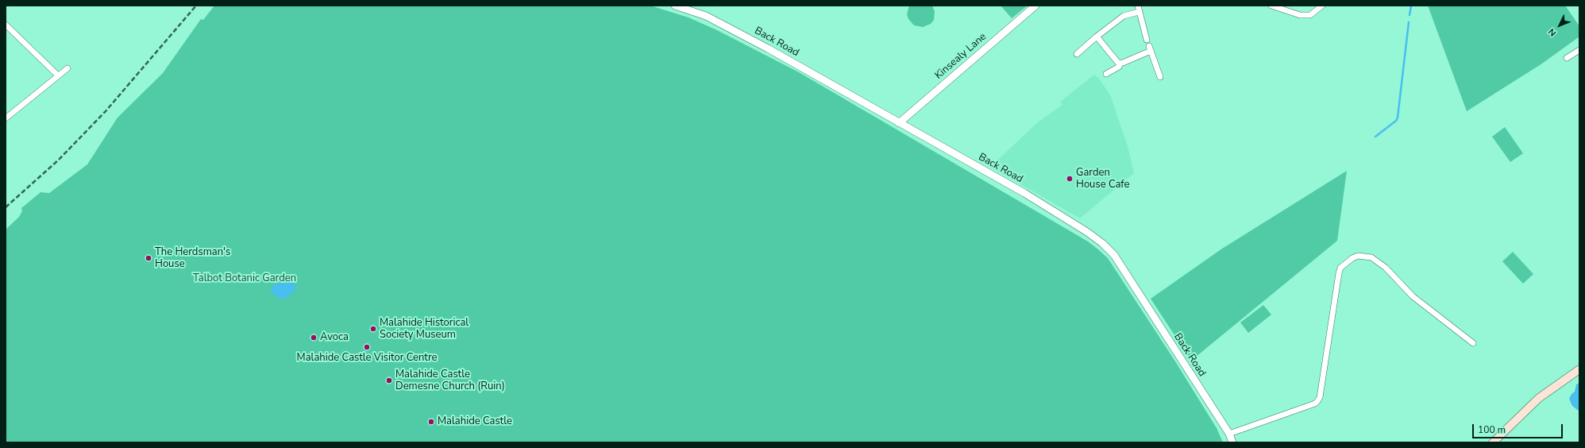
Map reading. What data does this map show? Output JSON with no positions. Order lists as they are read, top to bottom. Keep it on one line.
{"streets":{"street":["Back Road","Kinsealy Lane"]},"crossings":[["Back Road","Kinsealy Lane"]],"parks":["Talbot Botanic Garden"],"places":["Garden House Cafe","The Herdsman's House","Malahide Historical Society Museum","Avoca","Malahide Castle Visitor Centre","Malahide Castle Demesne Church (Ruin)","Malahide Castle"],"scale_bar":"100 m","north":"bottom left"}
